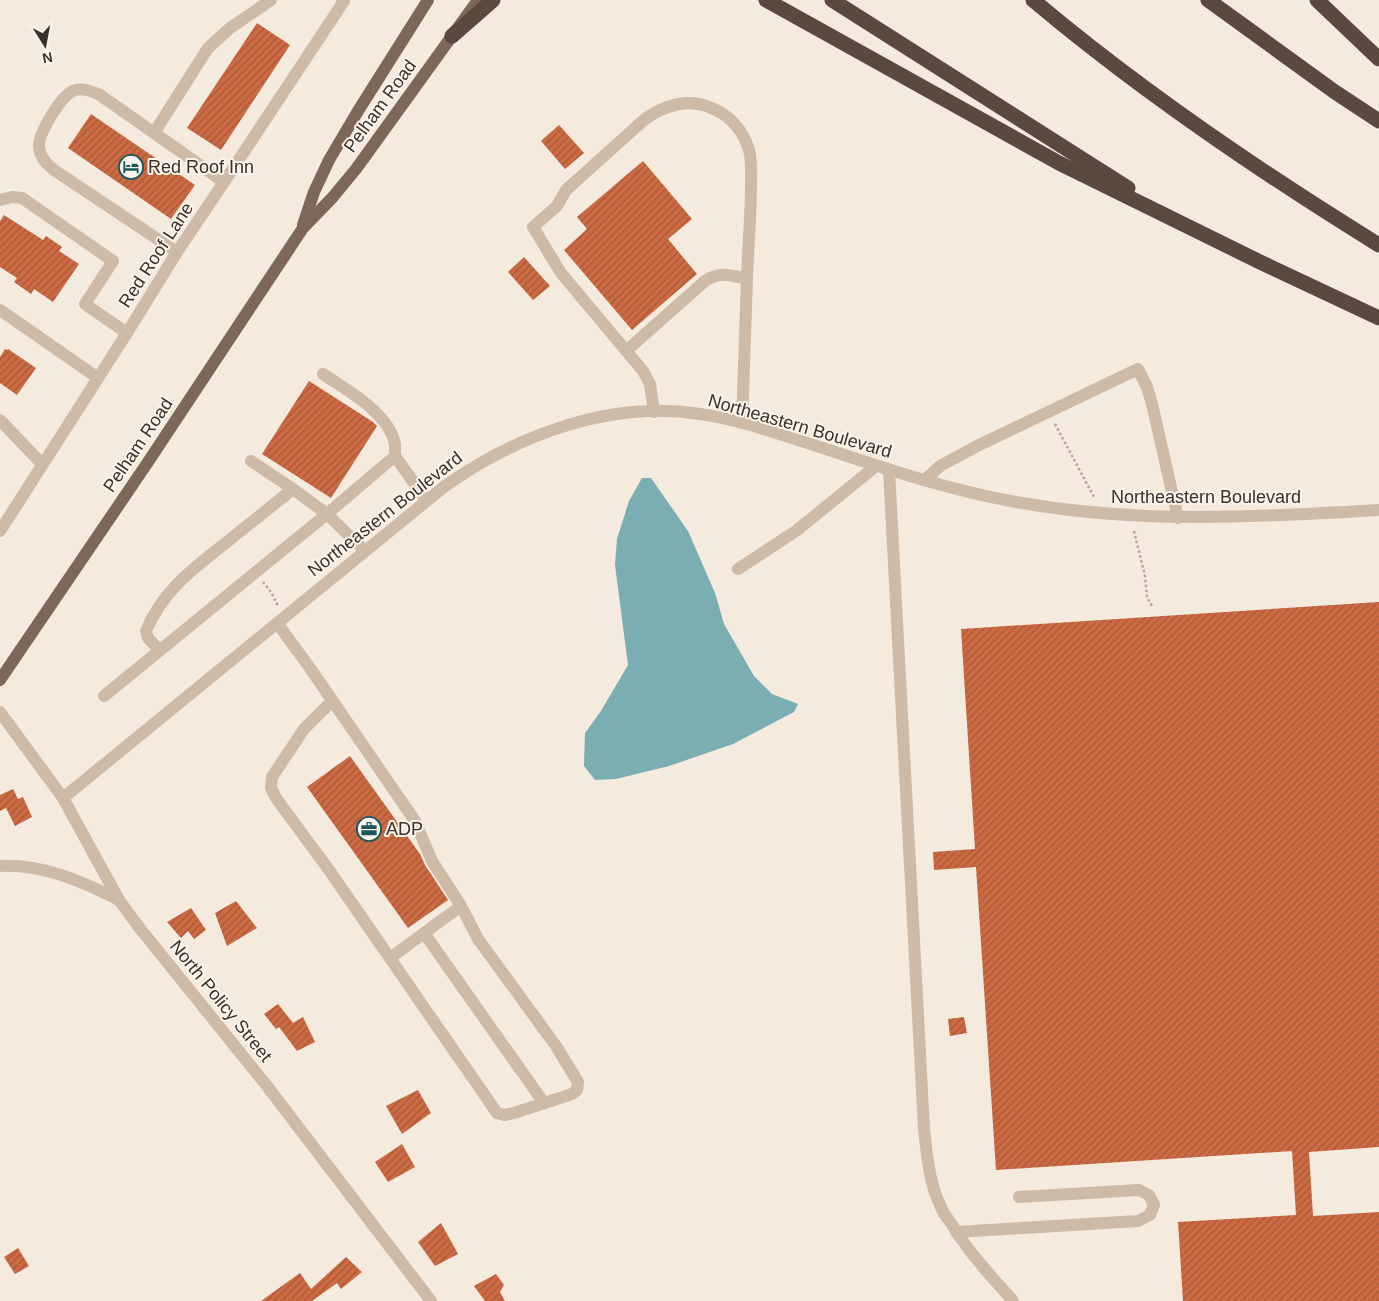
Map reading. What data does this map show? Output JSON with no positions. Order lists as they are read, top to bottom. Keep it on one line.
{"streets":{"main road":["Pelham Road"],"street":["Red Roof Lane","Northeastern Boulevard","North Policy Street"]},"crossings":[["Northeastern Boulevard","North Policy Street"]],"places":{"hotel":["Red Roof Inn"],"office":["ADP"]},"north":"bottom"}
